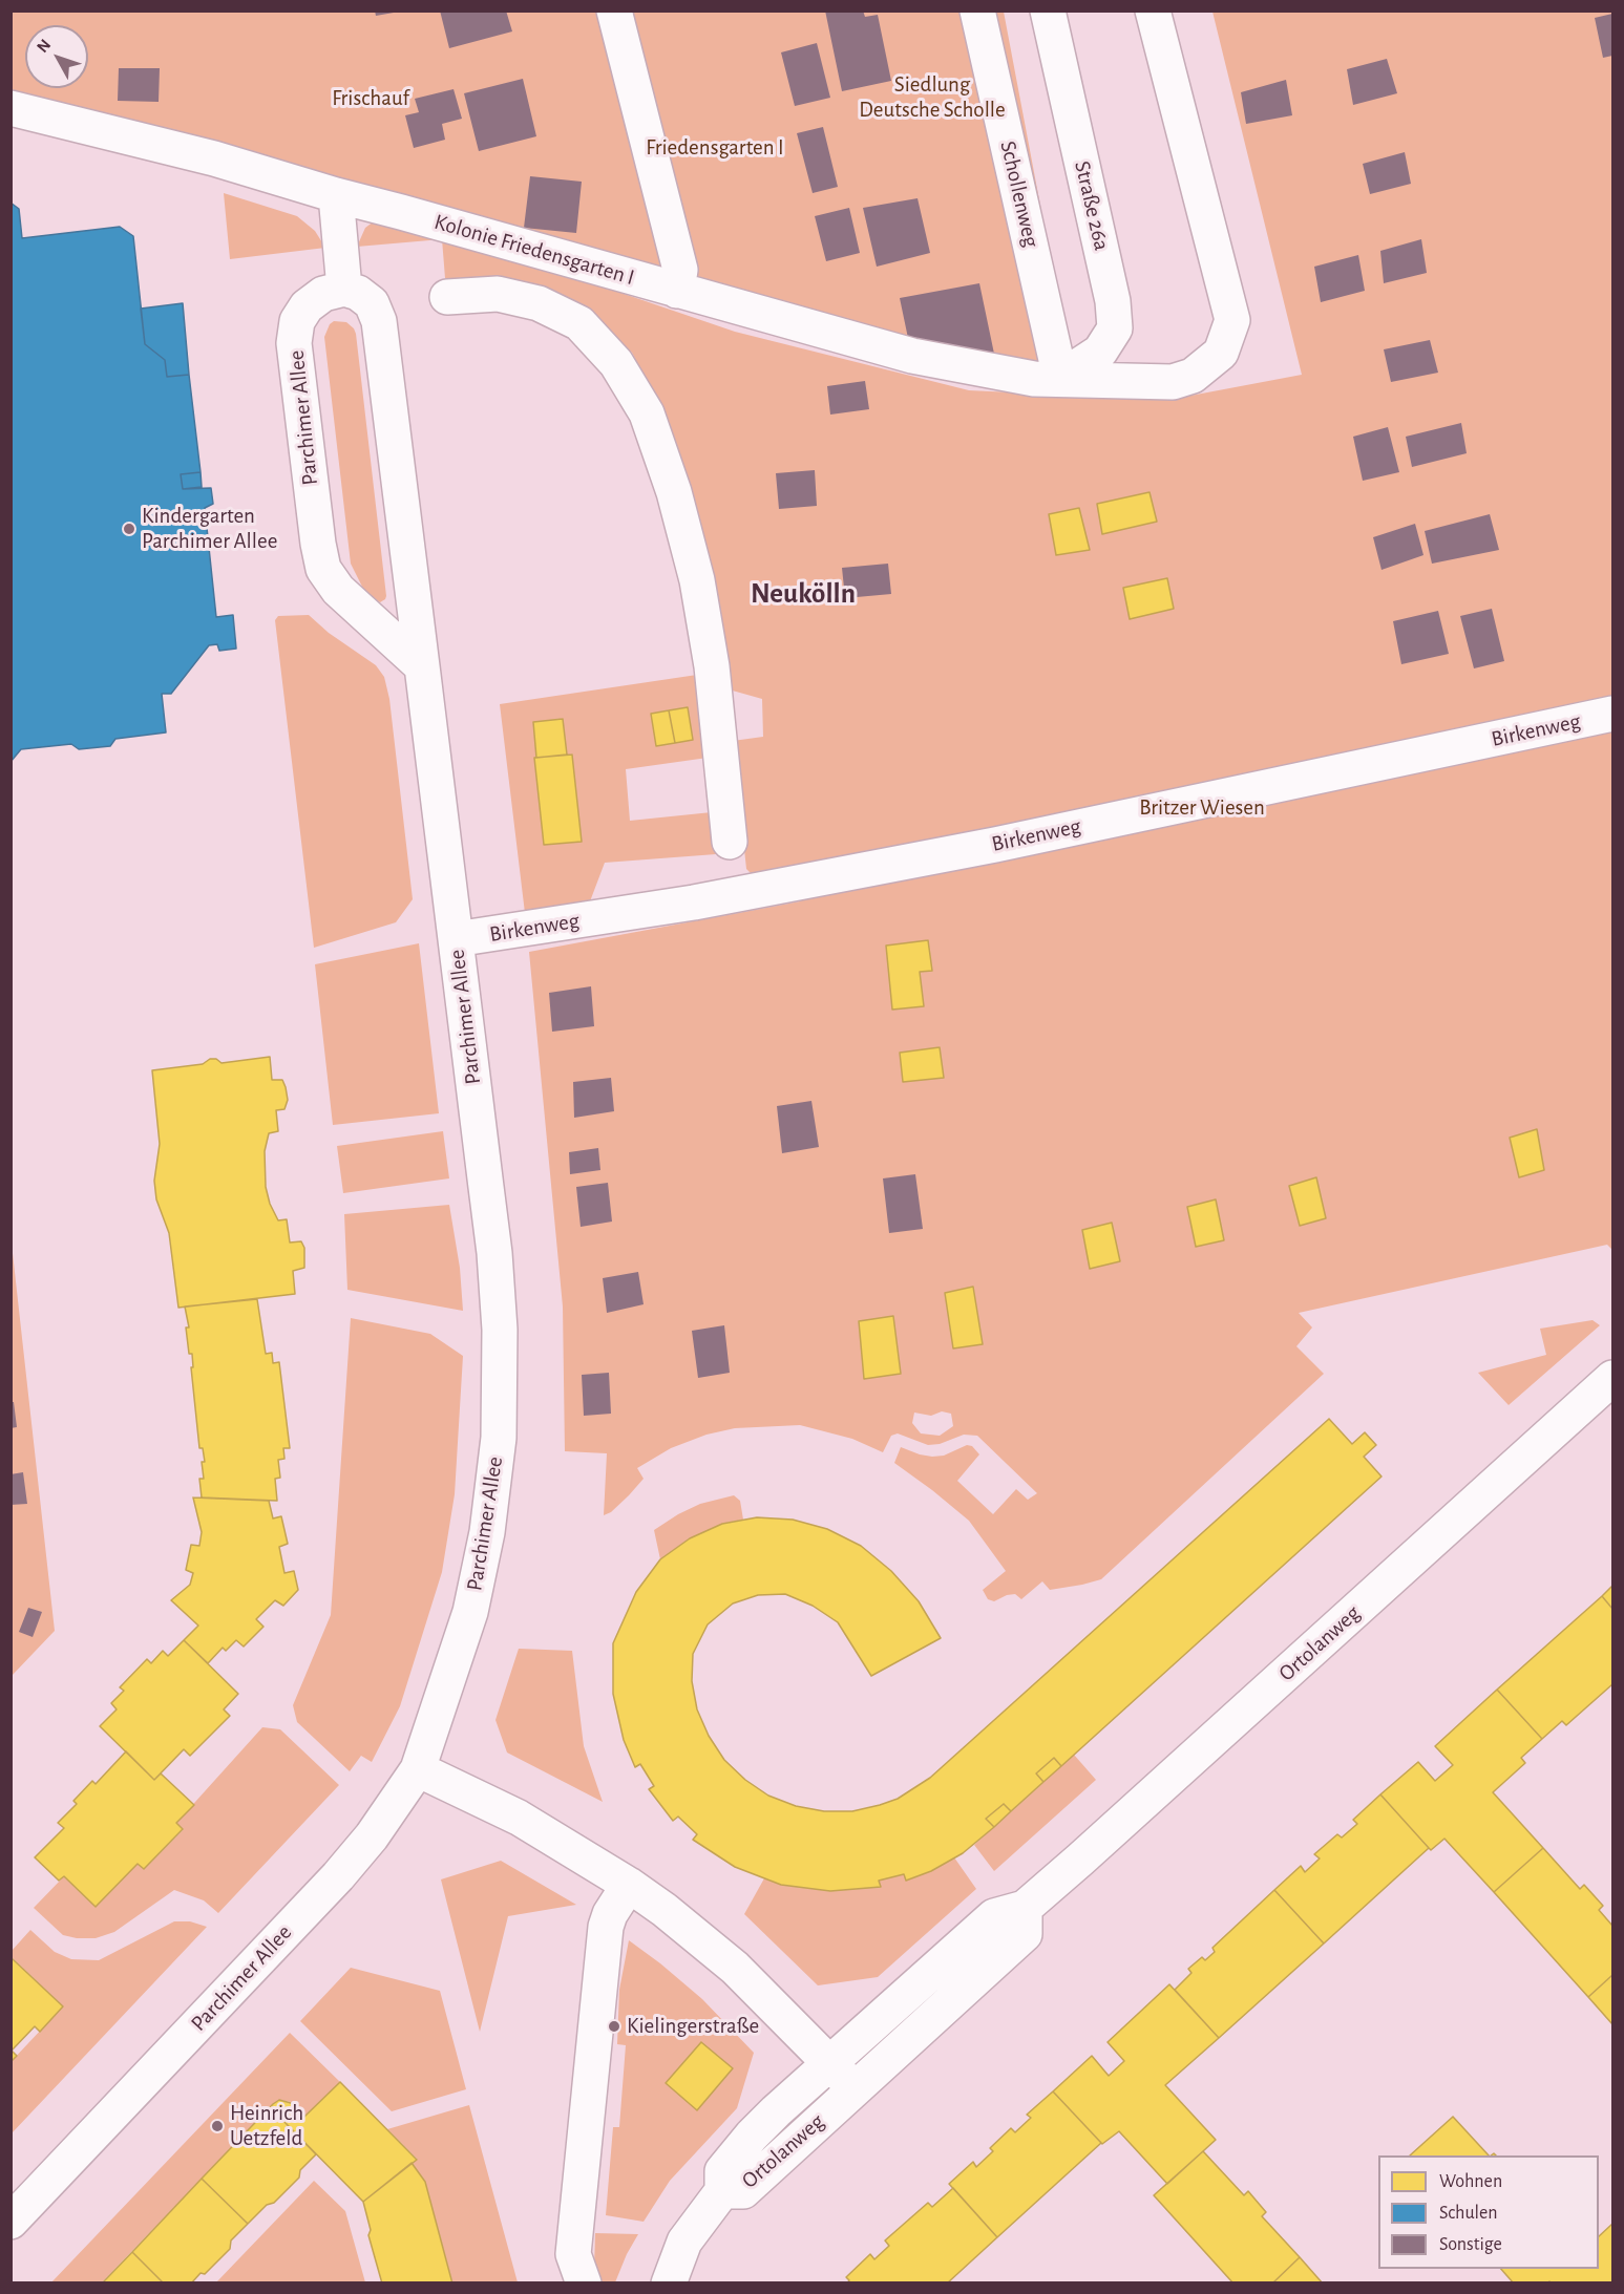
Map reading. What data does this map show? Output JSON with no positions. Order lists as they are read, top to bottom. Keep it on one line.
{"streets":{"street":["Schollenweg","Straße 26a","Kolonie Friedensgarten I","Parchimer Allee","Birkenweg","Ortolanweg"]},"crossings":[["Schollenweg","Straße 26a"],["Schollenweg","Kolonie Friedensgarten I"],["Straße 26a","Kolonie Friedensgarten I"],["Parchimer Allee","Birkenweg"]],"districts":["Neukölln"],"parks":["Siedlung Deutsche Scholle","Frischauf","Friedensgarten I","Britzer Wiesen"],"places":["Kindergarten Parchimer Allee","Kielingerstraße","Heinrich Uetzfeld"],"legend":["Wohnen","Schulen","Sonstige"],"north":"top left"}
